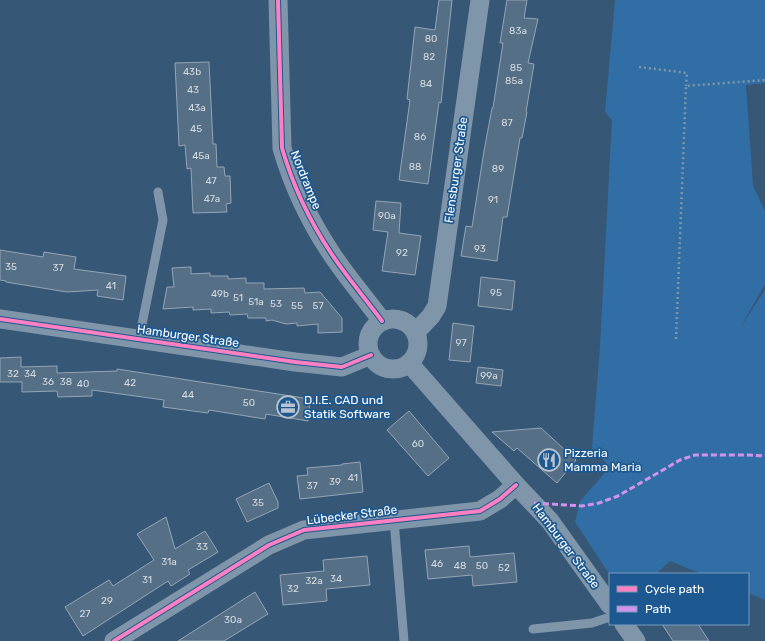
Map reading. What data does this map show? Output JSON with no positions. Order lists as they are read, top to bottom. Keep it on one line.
{"streets":{"street":["Flensburger Straße","Nordrampe","Hamburger Straße","Lübecker Straße"]},"crossings":[["Flensburger Straße","Nordrampe"],["Flensburger Straße","Hamburger Straße"],["Nordrampe","Hamburger Straße"],["Hamburger Straße","Lübecker Straße"]],"places":{"office":["D.I.E. CAD und Statik Software"],"restaurant":["Pizzeria Mamma Maria"]},"house_numbers":["83a","80","82","85","43b","85a","84","43","43a","87","45","86","45a","88","89","47","47a","91","90a","93","92","35","37","41","95","49b","51","51a","53","55","57","97","32","34","99a","36","38","42","40","44","50","60","41","39","37","35","33","31a","46","48","50","52","34","31","32a","32","29","27","30a"],"legend":["Cycle path","Path"]}
